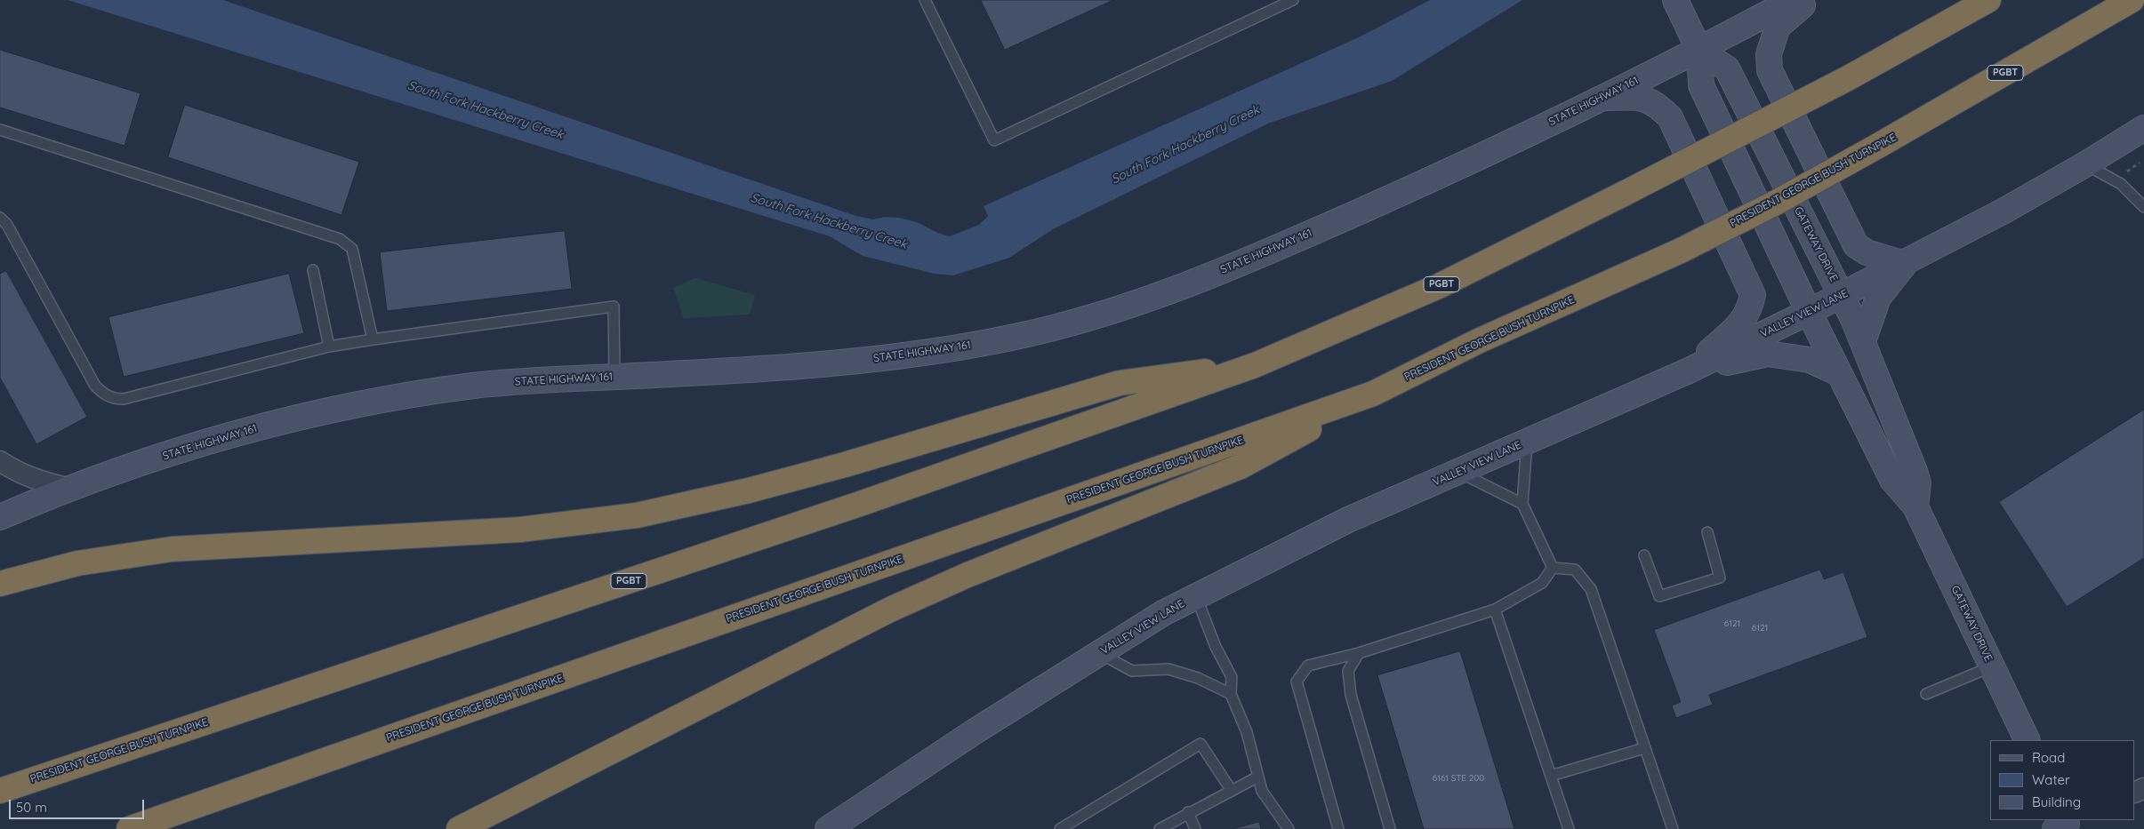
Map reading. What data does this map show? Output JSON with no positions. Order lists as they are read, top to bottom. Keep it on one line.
{"streets":{"highway":["PGBT","PRESIDENT GEORGE BUSH TURNPIKE"],"main road":["STATE HIGHWAY 161","GATEWAY DRIVE","VALLEY VIEW LANE"]},"crossings":[["STATE HIGHWAY 161","GATEWAY DRIVE"],["GATEWAY DRIVE","VALLEY VIEW LANE"]],"water":["South Fork Hackberry Creek"],"house_numbers":["6121","6121","6161 STE 200"],"legend":["Road","Water","Building"],"scale_bar":"50 m"}
